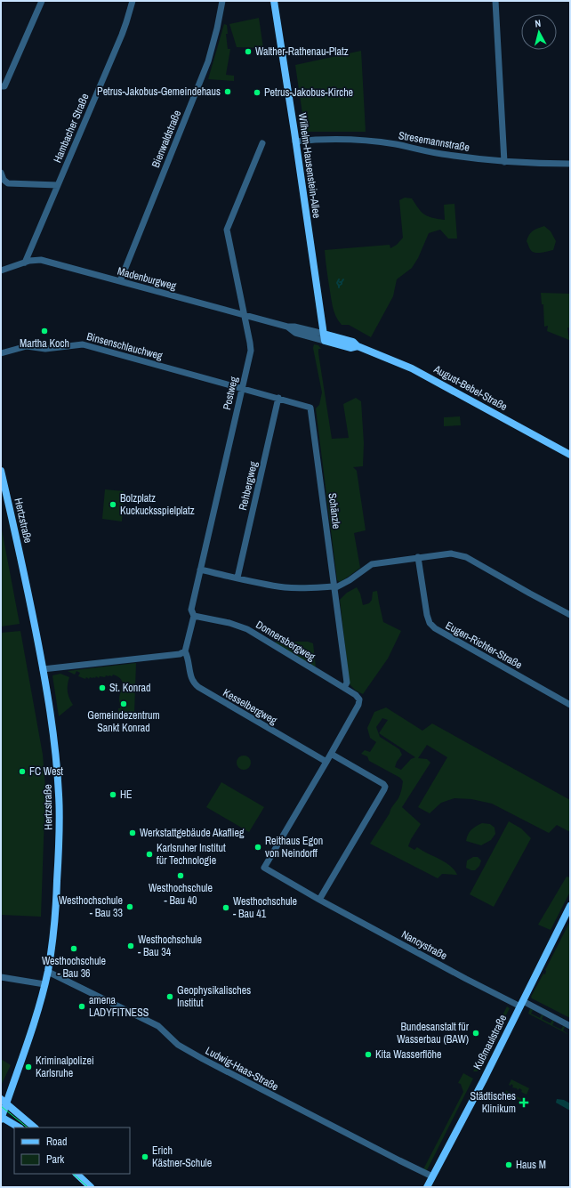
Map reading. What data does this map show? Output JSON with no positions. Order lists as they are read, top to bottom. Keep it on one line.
{"streets":{"street":["Hambacher Straße","Bienwaldstraße","Stresemannstraße","Wilhelm-Hausenstein-Allee","Madenburgweg","Binsenschlauchweg","August-Bebel-Straße","Postweg","Rehbergweg","Schänzle","Hertzstraße","Donnersbergweg","Eugen-Richter-Straße","Kesselbergweg","Nancystraße","Kußmaulstraße","Ludwig-Haas-Straße"]},"crossings":[["Hambacher Straße","Madenburgweg"],["Bienwaldstraße","Madenburgweg"],["Stresemannstraße","Wilhelm-Hausenstein-Allee"],["Wilhelm-Hausenstein-Allee","Madenburgweg"],["Wilhelm-Hausenstein-Allee","August-Bebel-Straße"],["Madenburgweg","August-Bebel-Straße"],["Madenburgweg","Postweg"],["Binsenschlauchweg","Postweg"],["Binsenschlauchweg","Schänzle"],["Postweg","Schänzle"],["Postweg","Donnersbergweg"],["Postweg","Kesselbergweg"],["Rehbergweg","Schänzle"],["Schänzle","Donnersbergweg"],["Hertzstraße","Ludwig-Haas-Straße"],["Donnersbergweg","Nancystraße"],["Kesselbergweg","Nancystraße"],["Nancystraße","Kußmaulstraße"],["Kußmaulstraße","Ludwig-Haas-Straße"]],"places":{"other":["Walther-Rathenau-Platz","Petrus-Jakobus-Gemeindehaus","Petrus-Jakobus-Kirche","Martha Koch","Bolzplatz Kuckucksspielplatz","St. Konrad","Gemeindezentrum Sankt Konrad","FC West","HE","Werkstattgebäude Akaflieg","Reithaus Egon von Neindorff","Karlsruher Institut für Technologie","Westhochschule - Bau 40","Westhochschule - Bau 33","Westhochschule - Bau 41","Westhochschule - Bau 34","Westhochschule - Bau 36","Geophysikalisches Institut","amena LADYFITNESS","Bundesanstalt für Wasserbau (BAW)","Kita Wasserflöhe","Kriminalpolizei Karlsruhe","Erich Kästner-Schule","Haus M"],"health":["Städtisches Klinikum"]},"legend":["Road","Park"],"north":"top"}
